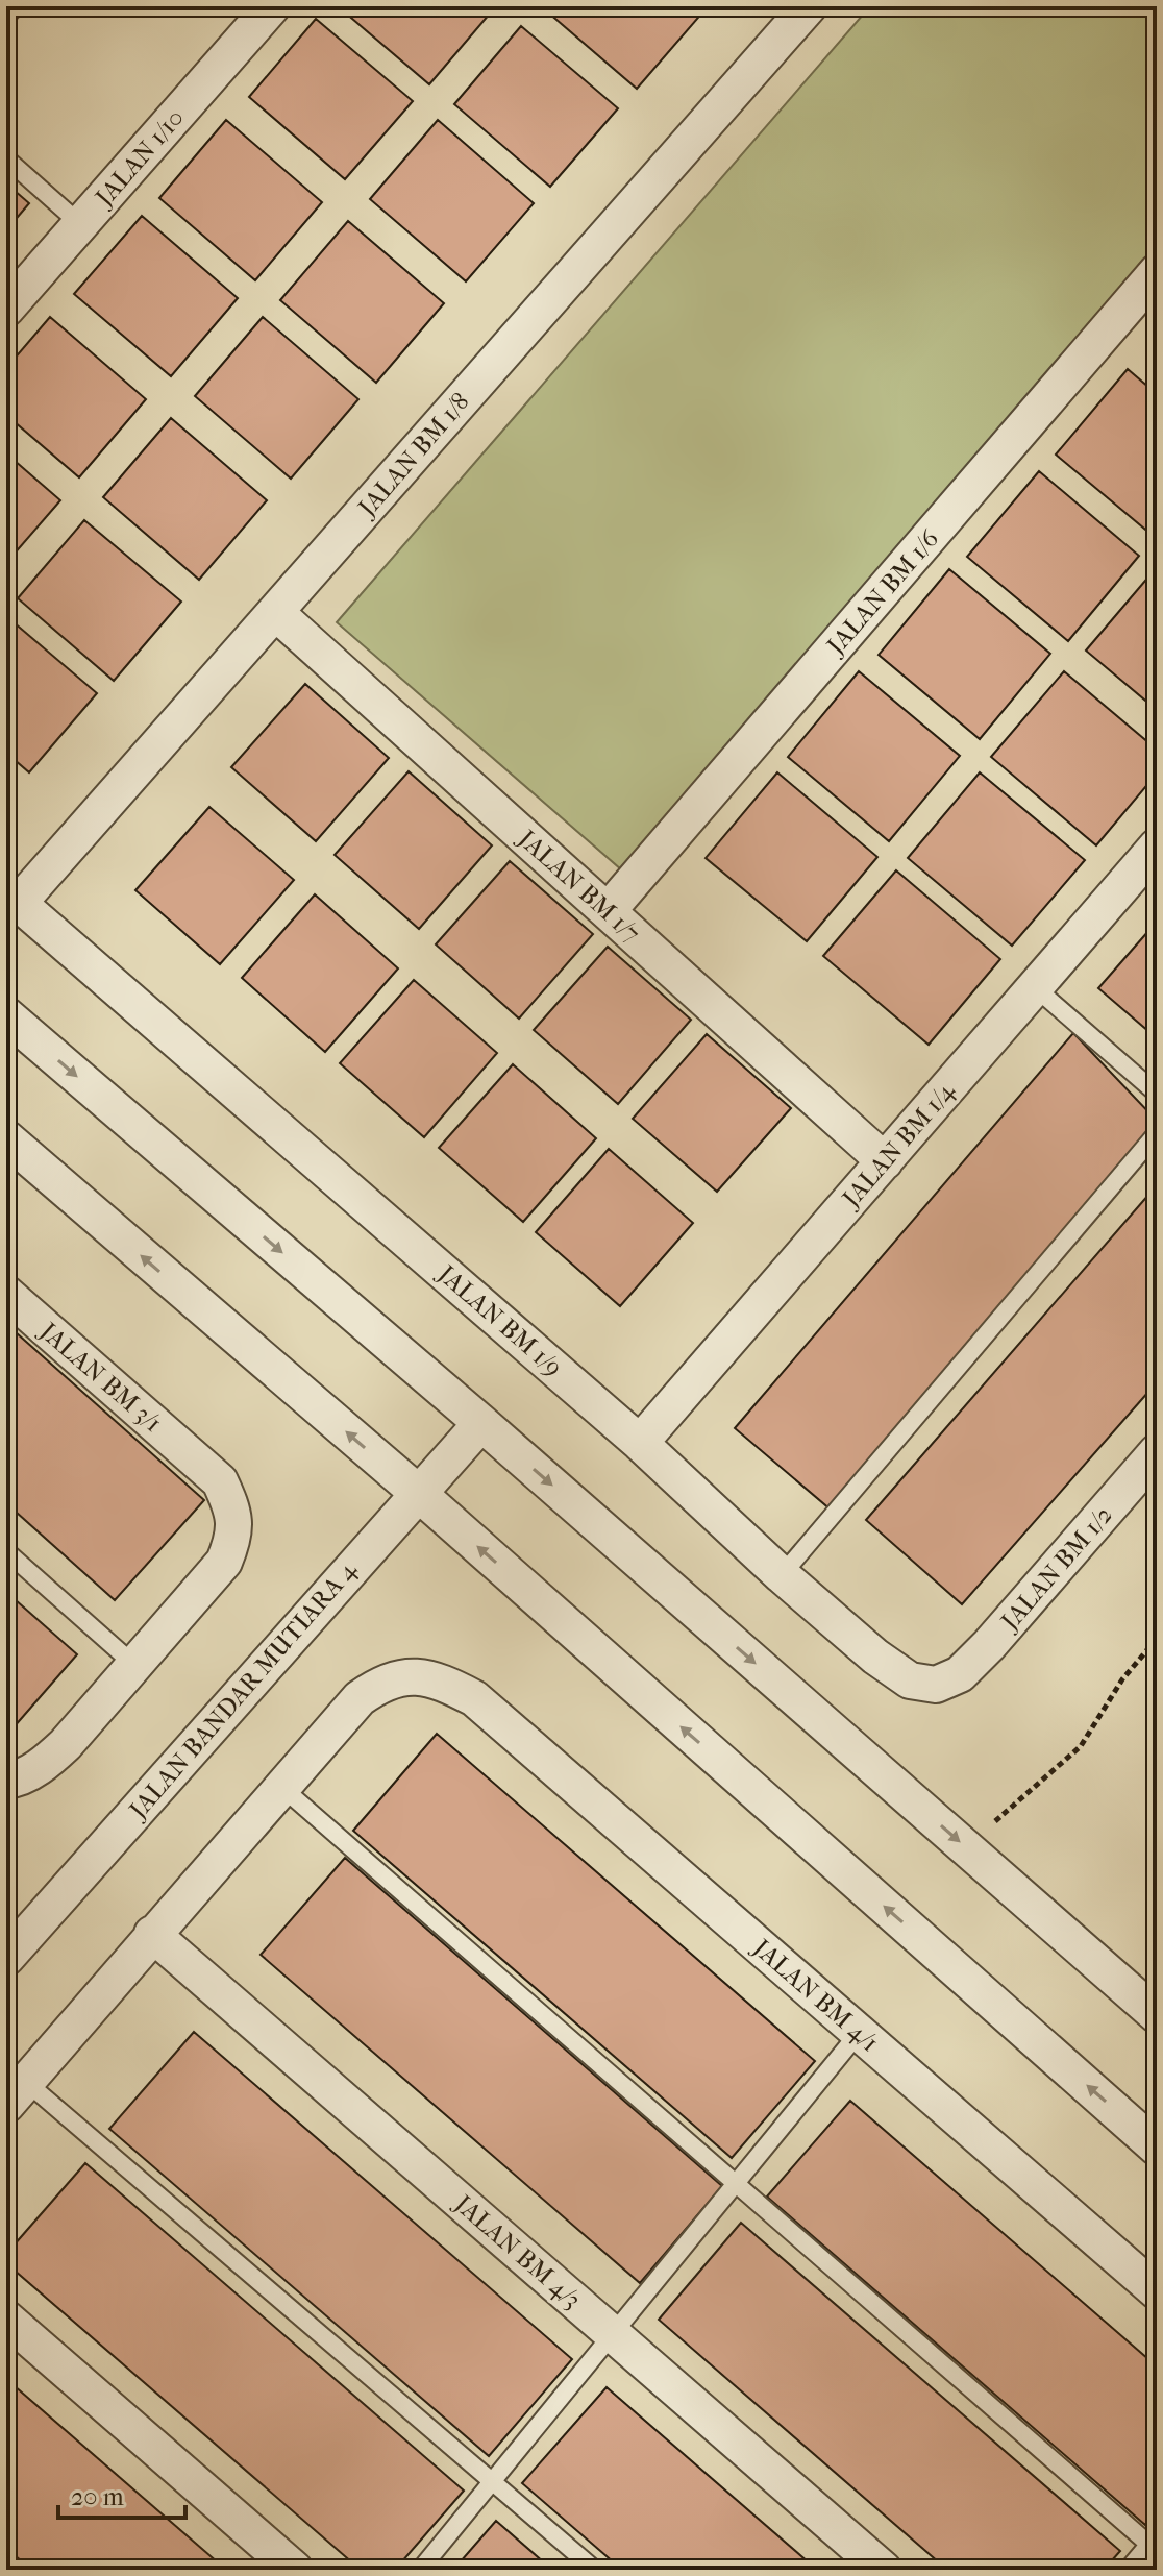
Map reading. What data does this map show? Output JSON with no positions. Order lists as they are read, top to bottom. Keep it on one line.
{"streets":{"street":["JALAN 1/10","JALAN BM 1/8","JALAN BM 1/6","JALAN BM 1/7","JALAN BM 1/4","JALAN BM 1/9","JALAN BM 3/1","JALAN BM 1/2","JALAN BANDAR MUTIARA 4","JALAN BM 4/1","JALAN BM 4/3"]},"crossings":[["JALAN BM 1/8","JALAN BM 1/7"],["JALAN BM 1/8","JALAN BM 1/9"],["JALAN BM 1/6","JALAN BM 1/7"],["JALAN BM 1/7","JALAN BM 1/4"],["JALAN BM 1/4","JALAN BM 1/9"],["JALAN BM 1/9","JALAN BM 1/2"],["JALAN BM 4/1","JALAN BM 4/3"]],"scale_bar":"20 m"}
